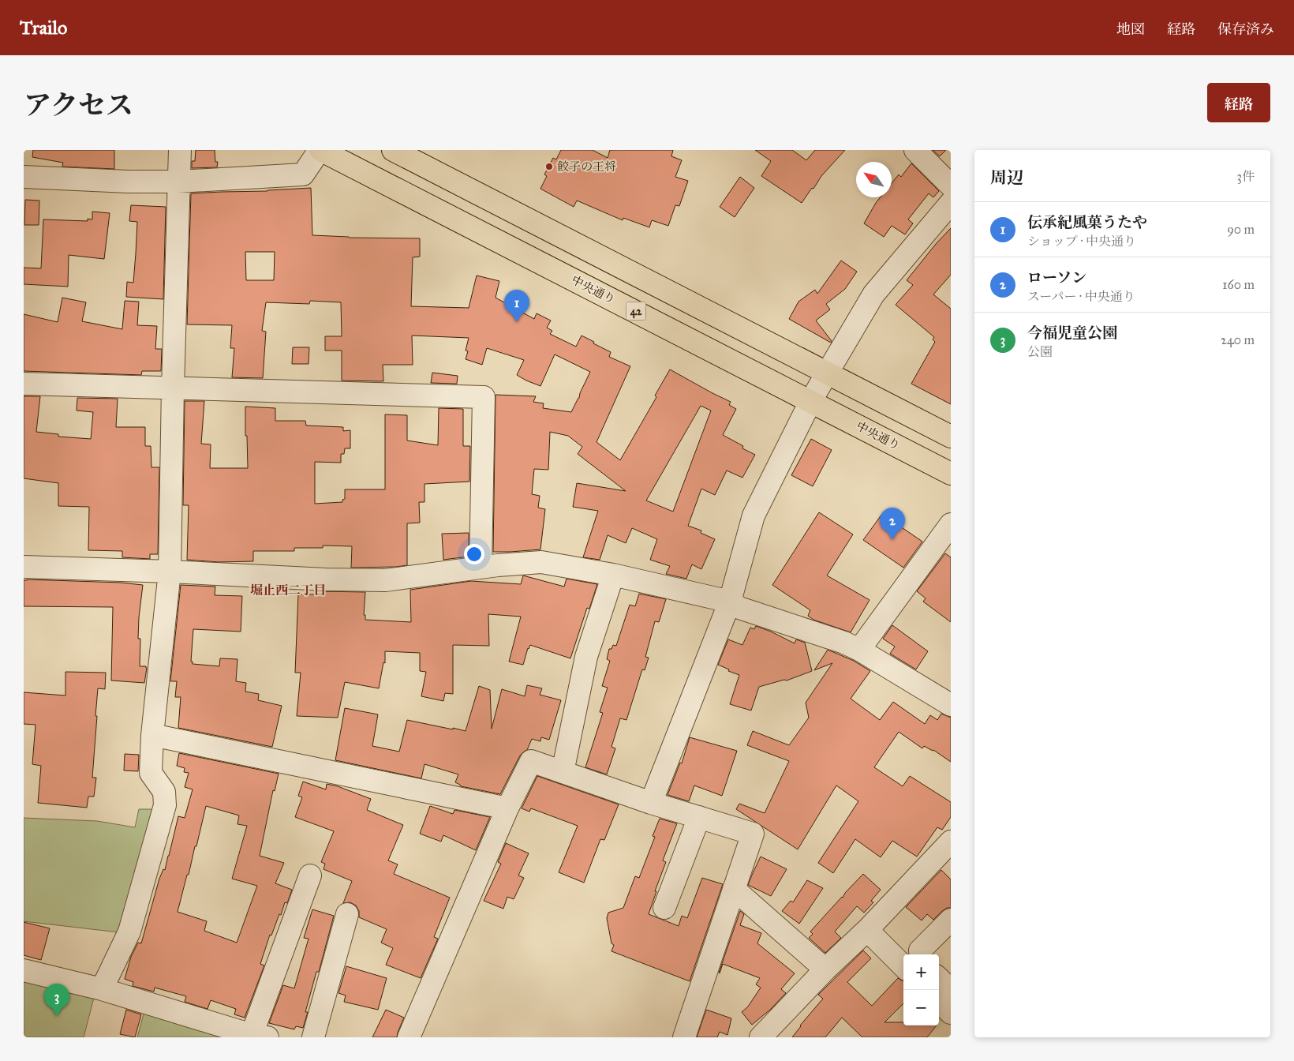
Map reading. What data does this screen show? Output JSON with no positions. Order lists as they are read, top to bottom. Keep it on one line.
{"streets":{"highway":["中央通り","42"]},"districts":["堀止西二丁目"],"places":["餃子の王将"],"north":"top left","page":{"header":"Trailo","nav":["地図","経路","保存済み"],"title":"アクセス","buttons":"経路","heading":["周辺","3件"],"list":[{"mark":"1","name":"伝承紀風菓うたや","note":"ショップ · 中央通り","value":"90 m"},{"mark":"2","name":"ローソン","note":"スーパー · 中央通り","value":"160 m"},{"mark":"3","name":"今福児童公園","note":"公園","value":"240 m"}],"pins":["1","2","3"],"map_buttons":["+","−"]}}
